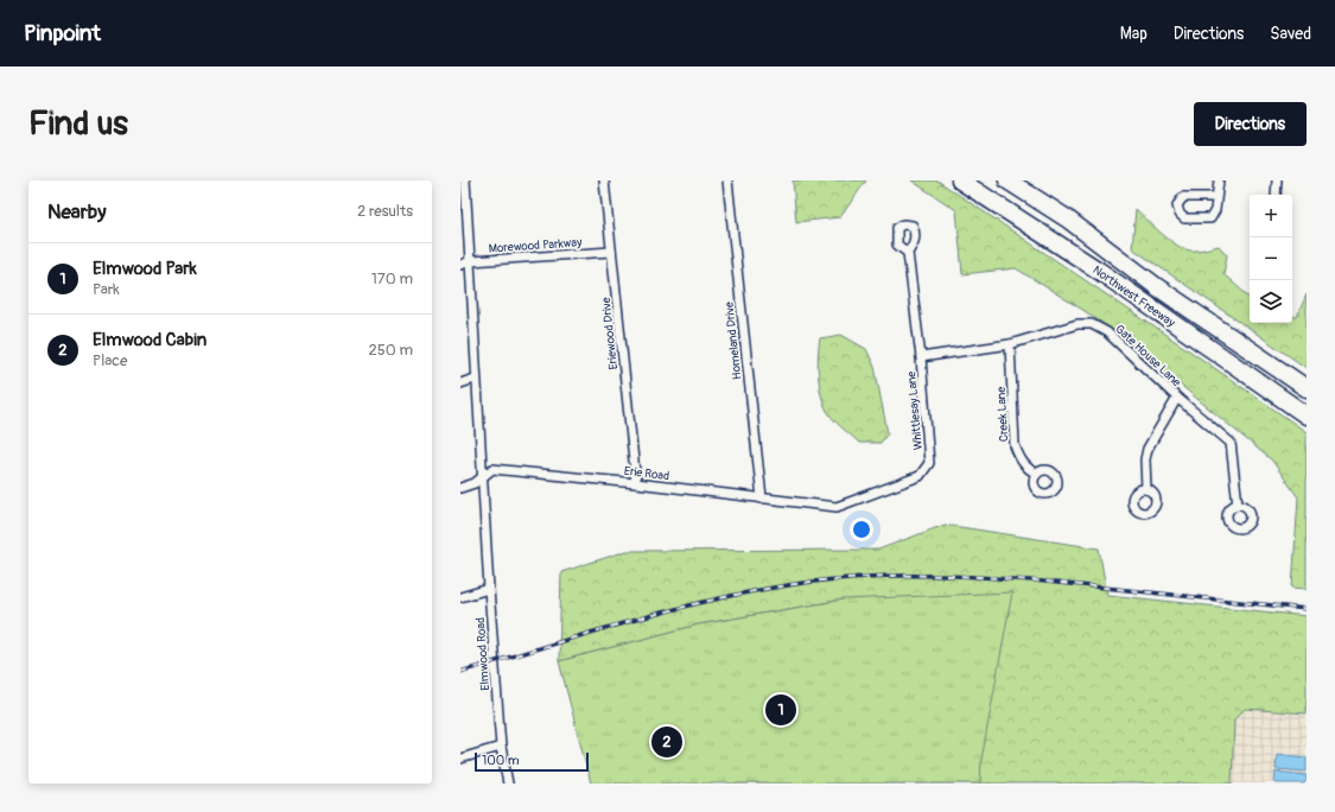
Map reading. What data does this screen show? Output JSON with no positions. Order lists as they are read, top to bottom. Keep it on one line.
{"streets":{"highway":["Northwest Freeway"],"street":["Morewood Parkway","Eriewood Drive","Homeland Drive","Gate House Lane","Whittlesay Lane","Creek Lane","Erie Road","Elmwood Road"]},"crossings":[["Morewood Parkway","Eriewood Drive"],["Morewood Parkway","Elmwood Road"],["Eriewood Drive","Erie Road"],["Homeland Drive","Erie Road"],["Gate House Lane","Whittlesay Lane"],["Gate House Lane","Creek Lane"],["Whittlesay Lane","Erie Road"],["Erie Road","Elmwood Road"]],"scale_bar":"100 m","page":{"header":"Pinpoint","nav":["Map","Directions","Saved"],"buttons":"Directions","title":"Find us","heading":["Nearby","2 results"],"map_buttons":["+","−"],"list":[{"mark":"1","name":"Elmwood Park","note":"Park","value":"170 m"},{"mark":"2","name":"Elmwood Cabin","note":"Place","value":"250 m"}],"pins":["1","2"],"scale":"100 m"}}
